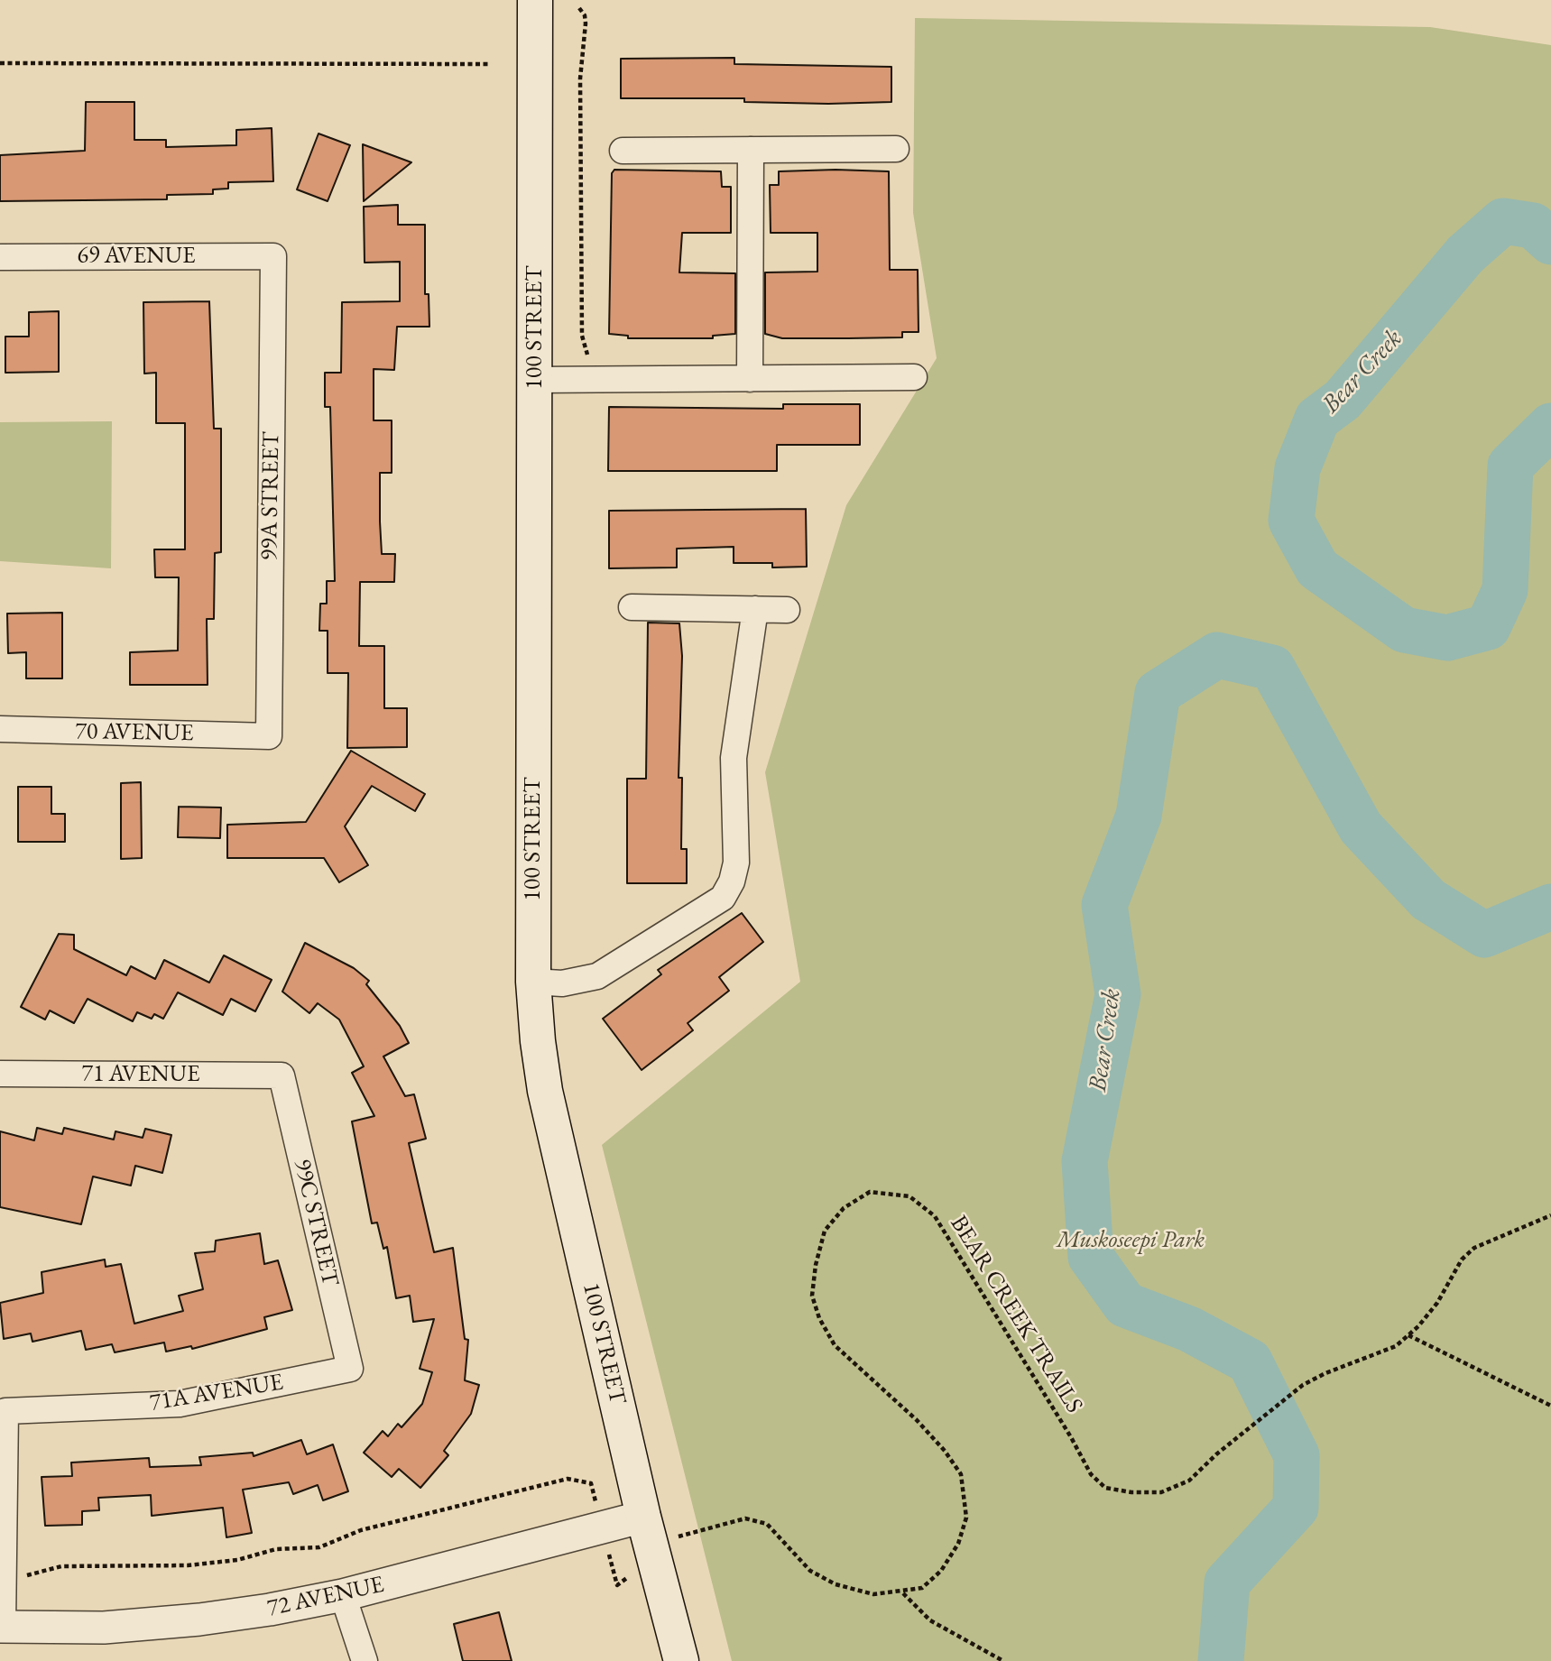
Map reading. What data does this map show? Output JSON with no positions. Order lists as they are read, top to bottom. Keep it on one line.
{"streets":{"main road":["100 STREET"],"street":["69 AVENUE","99A STREET","70 AVENUE","71 AVENUE","99C STREET","71A AVENUE","72 AVENUE"],"path":["BEAR CREEK TRAILS"]},"crossings":[["69 AVENUE","99A STREET"],["100 STREET","BEAR CREEK TRAILS"],["100 STREET","72 AVENUE"],["99A STREET","70 AVENUE"],["71 AVENUE","99C STREET"],["99C STREET","71A AVENUE"],["BEAR CREEK TRAILS","72 AVENUE"]],"water":["Bear Creek"],"parks":["Muskoseepi Park"]}
